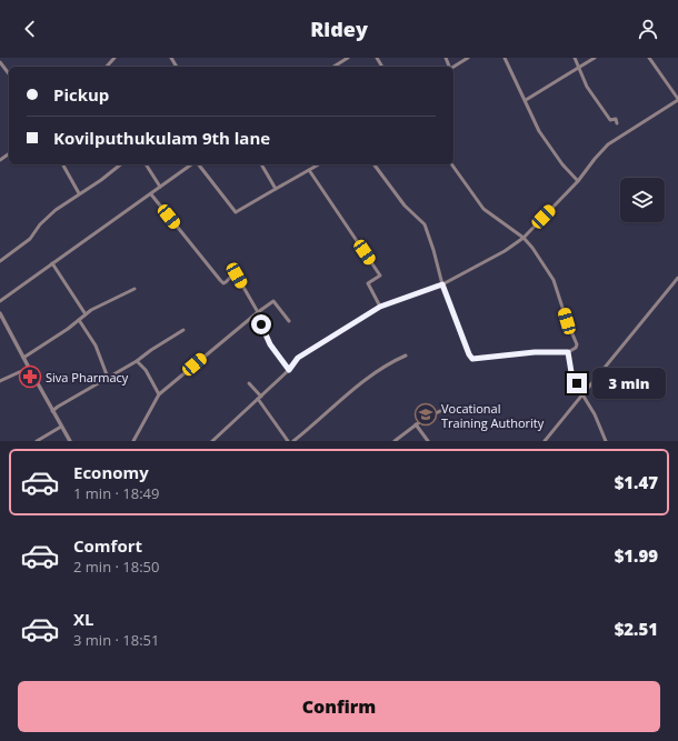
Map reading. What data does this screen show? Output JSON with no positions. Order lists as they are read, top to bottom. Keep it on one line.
{"places":{"pharmacy":["Siva Pharmacy"],"school or university":["Vocational Training Authority"]},"page":{"header":"Ridey","banner":["Pickup","Kovilputhukulam 9th lane"],"bubble":"3 min","list":[{"name":"Economy","note":"1 min · 18:49","value":"$1.47"},{"name":"Comfort","note":"2 min · 18:50","value":"$1.99"},{"name":"XL","note":"3 min · 18:51","value":"$2.51"}],"buttons":"Confirm"}}
